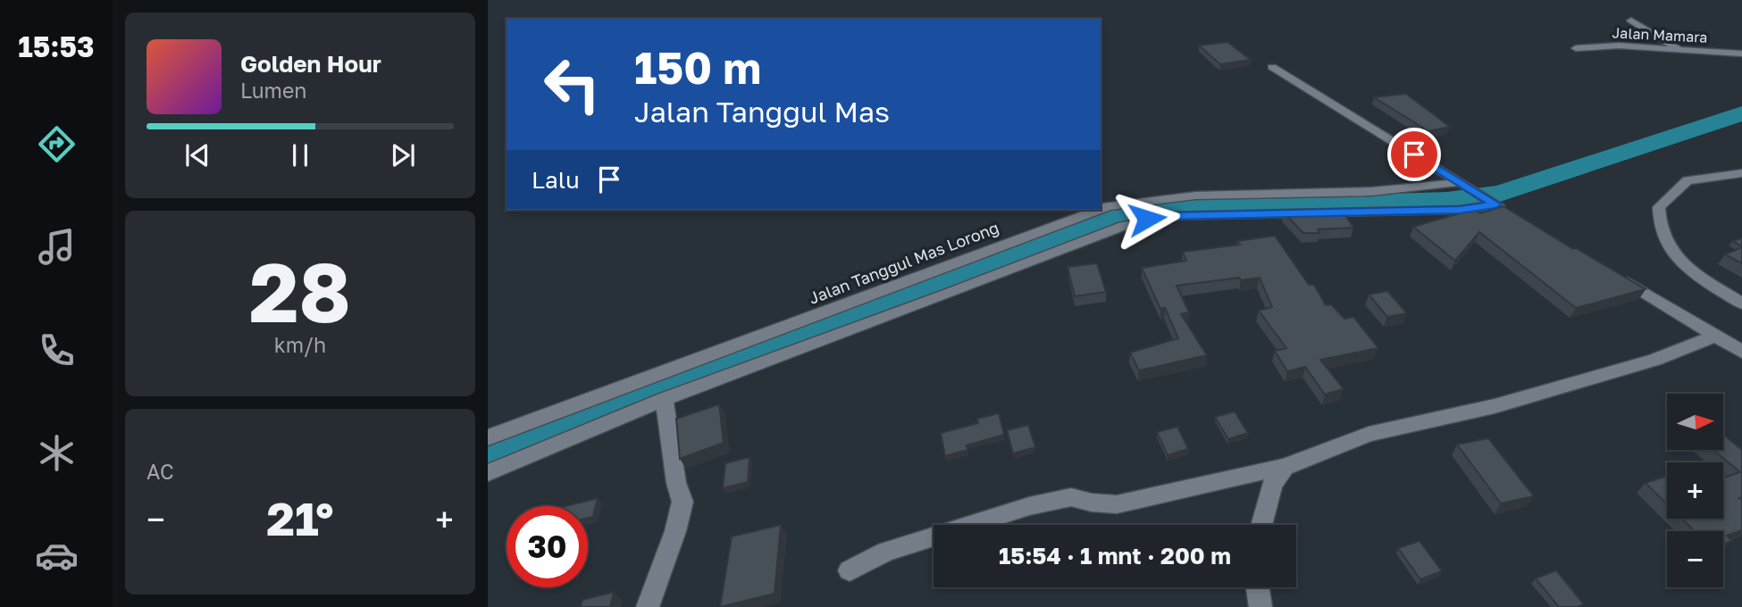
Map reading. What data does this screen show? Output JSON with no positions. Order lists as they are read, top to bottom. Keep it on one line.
{"streets":{"street":["Jalan Mamara","Jalan Tanggul Mas Lorong"]},"north":"right","page":{"tabs":"15:53","turn":["150 m","Jalan Tanggul Mas"],"song":["Golden Hour","Lumen"],"then":"Lalu","tile":[["28","km/h"],"AC"],"map_buttons":["+","−"],"heat":["−","21°","+"],"limit":"30","trip":"15:54 · 1 mnt · 200 m"}}
